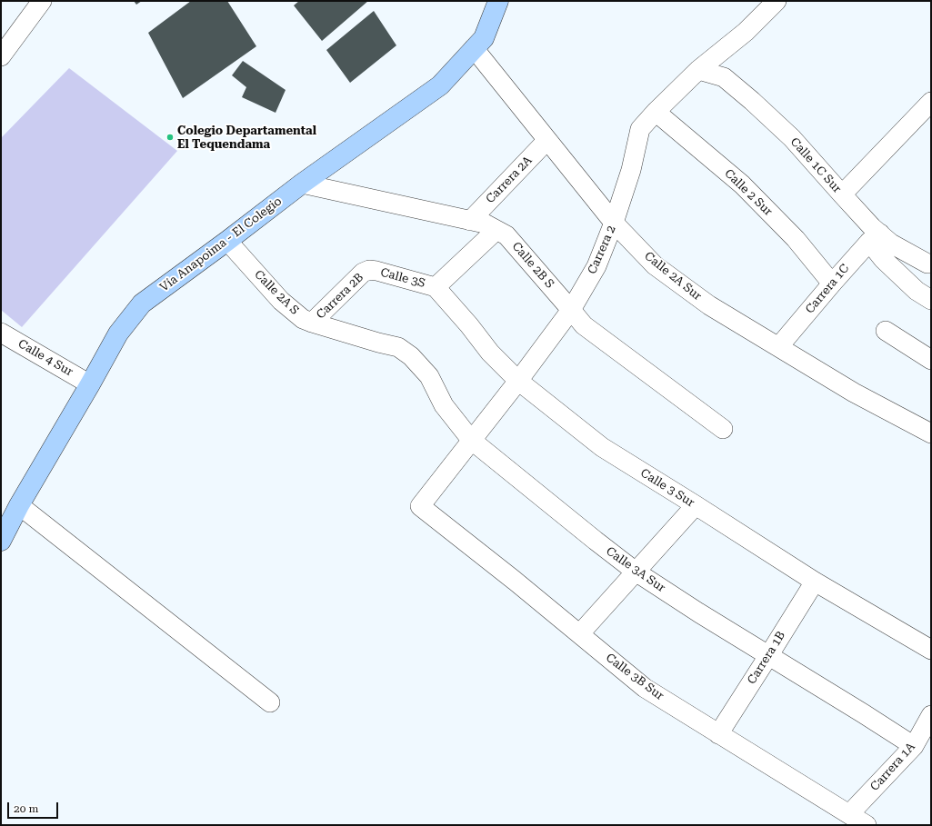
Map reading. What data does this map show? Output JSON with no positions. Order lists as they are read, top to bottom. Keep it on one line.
{"streets":{"main road":["Vía Anapoima - El Colegio"],"street":["Calle 1C Sur","Carrera 2A","Calle 2 Sur","Carrera 2","Calle 2B S","Calle 2A Sur","Calle 3S","Carrera 1C","Calle 2A S","Carrera 2B","Calle 4 Sur","Calle 3 Sur","Calle 3A Sur","Carrera 1B","Calle 3B Sur","Carrera 1A"]},"crossings":[["Calle 1C Sur","Carrera 2"],["Calle 1C Sur","Carrera 1C"],["Carrera 2A","Calle 2B S"],["Carrera 2A","Calle 2A Sur"],["Calle 2 Sur","Carrera 2"],["Calle 2 Sur","Carrera 1C"],["Vía Anapoima - El Colegio","Calle 2B S"],["Vía Anapoima - El Colegio","Calle 2A Sur"],["Vía Anapoima - El Colegio","Calle 2A S"],["Vía Anapoima - El Colegio","Calle 4 Sur"],["Carrera 2","Calle 2B S"],["Carrera 2","Calle 2A Sur"],["Carrera 2","Calle 3 Sur"],["Carrera 2","Calle 3A Sur"],["Carrera 2","Calle 3B Sur"],["Calle 2A Sur","Carrera 1C"],["Calle 3S","Carrera 2B"],["Calle 3S","Calle 3 Sur"],["Calle 2A S","Carrera 2B"],["Calle 2A S","Calle 3A Sur"],["Calle 3 Sur","Carrera 1B"],["Calle 3A Sur","Carrera 1B"],["Calle 3A Sur","Carrera 1A"],["Carrera 1B","Calle 3B Sur"],["Calle 3B Sur","Carrera 1A"]],"places":["Colegio Departamental El Tequendama"],"scale_bar":"20 m"}
